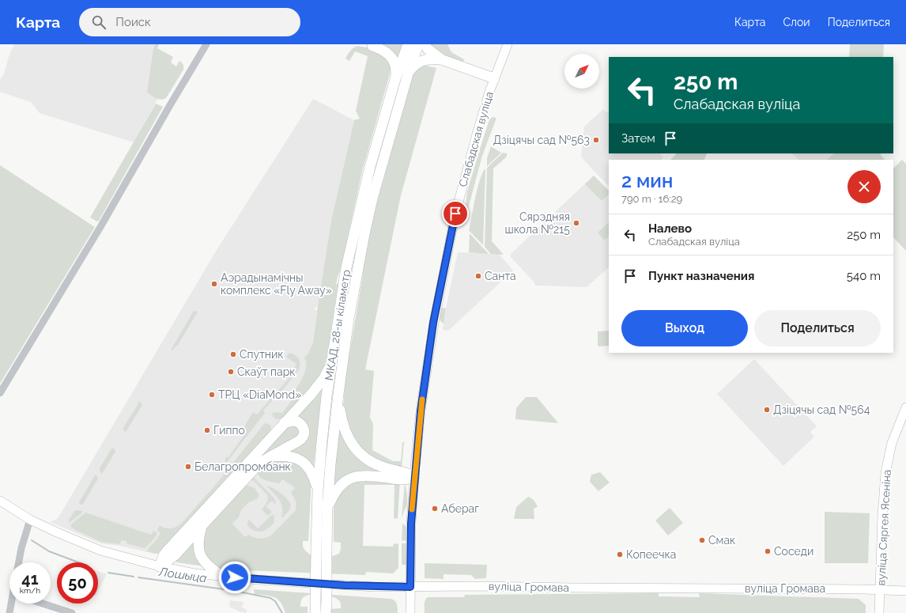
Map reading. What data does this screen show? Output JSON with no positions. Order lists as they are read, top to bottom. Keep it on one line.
{"streets":{"highway":["МКАД, 28-ы кіламетр"],"main road":["Слабадская вуліца","вуліца Сяргея Ясеніна","вуліца Громава"]},"crossings":[["Слабадская вуліца","вуліца Громава"],["вуліца Сяргея Ясеніна","вуліца Громава"]],"water":["Лошыца"],"places":["Дзіцячы сад №563","Сярэдняя школа №215","Санта","Аэрадынамічны комплекс «Fly Away»","Спутник","Скаўт парк","ТРЦ «DiaMond»","Дзіцячы сад №564","Гиппо","Белагропромбанк","Абераг","Смак","Соседи","Копеечка"],"north":"top right","page":{"header":"Карта","search":"Поиск","nav":["Карта","Слои","Поделиться"],"turn":["250 m","Слабадская вуліца"],"then":"Затем","heading":["2 мин","790 m · 16:29"],"list":[{"name":"Налево","note":"Слабадская вуліца","value":"250 m"},{"name":"Пункт назначения","value":"540 m"}],"buttons":["Выход","Поделиться"],"speed":"41 km/h","limit":"50"}}
